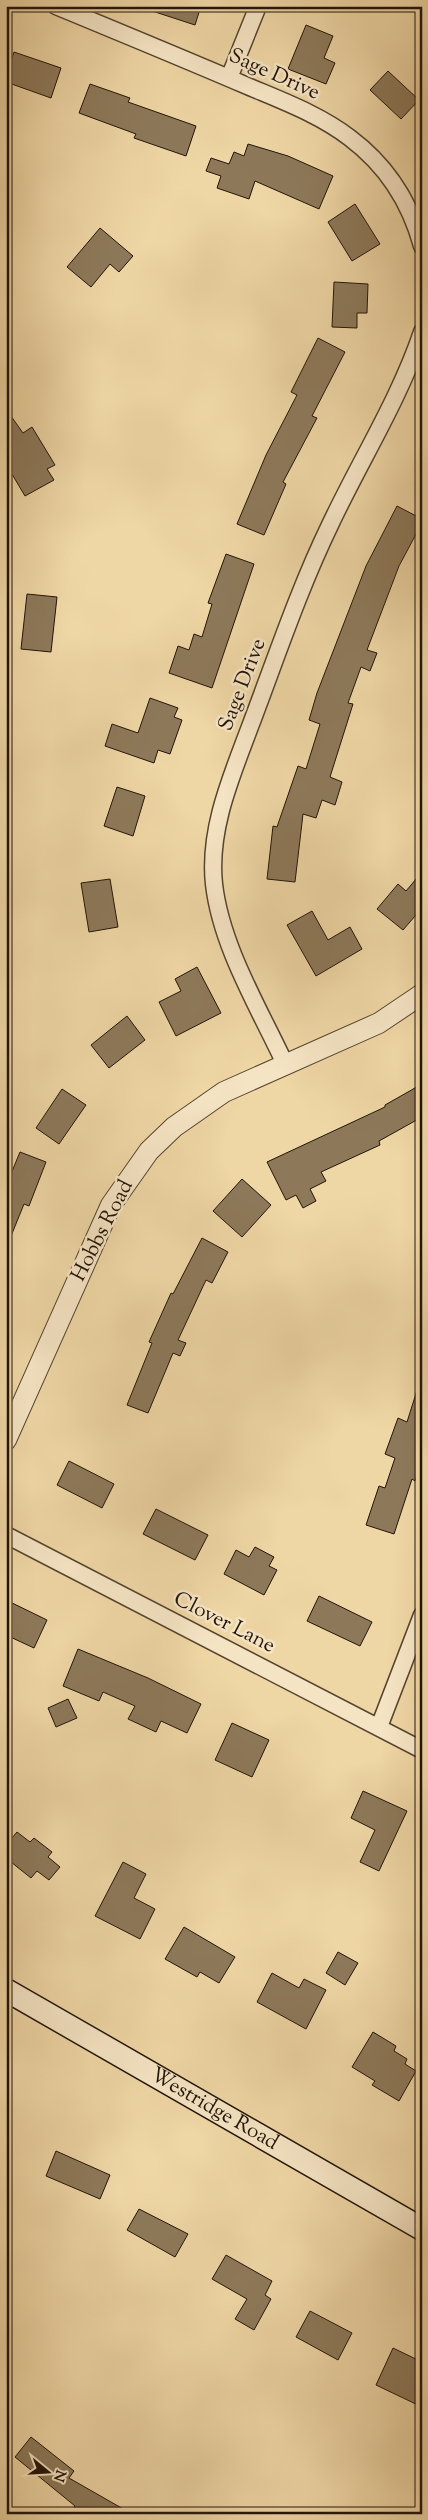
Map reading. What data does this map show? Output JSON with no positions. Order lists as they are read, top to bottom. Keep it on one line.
{"streets":{"main road":["Westridge Road"],"street":["Sage Drive","Hobbs Road","Clover Lane"]},"crossings":[["Sage Drive","Hobbs Road"]],"north":"right"}
